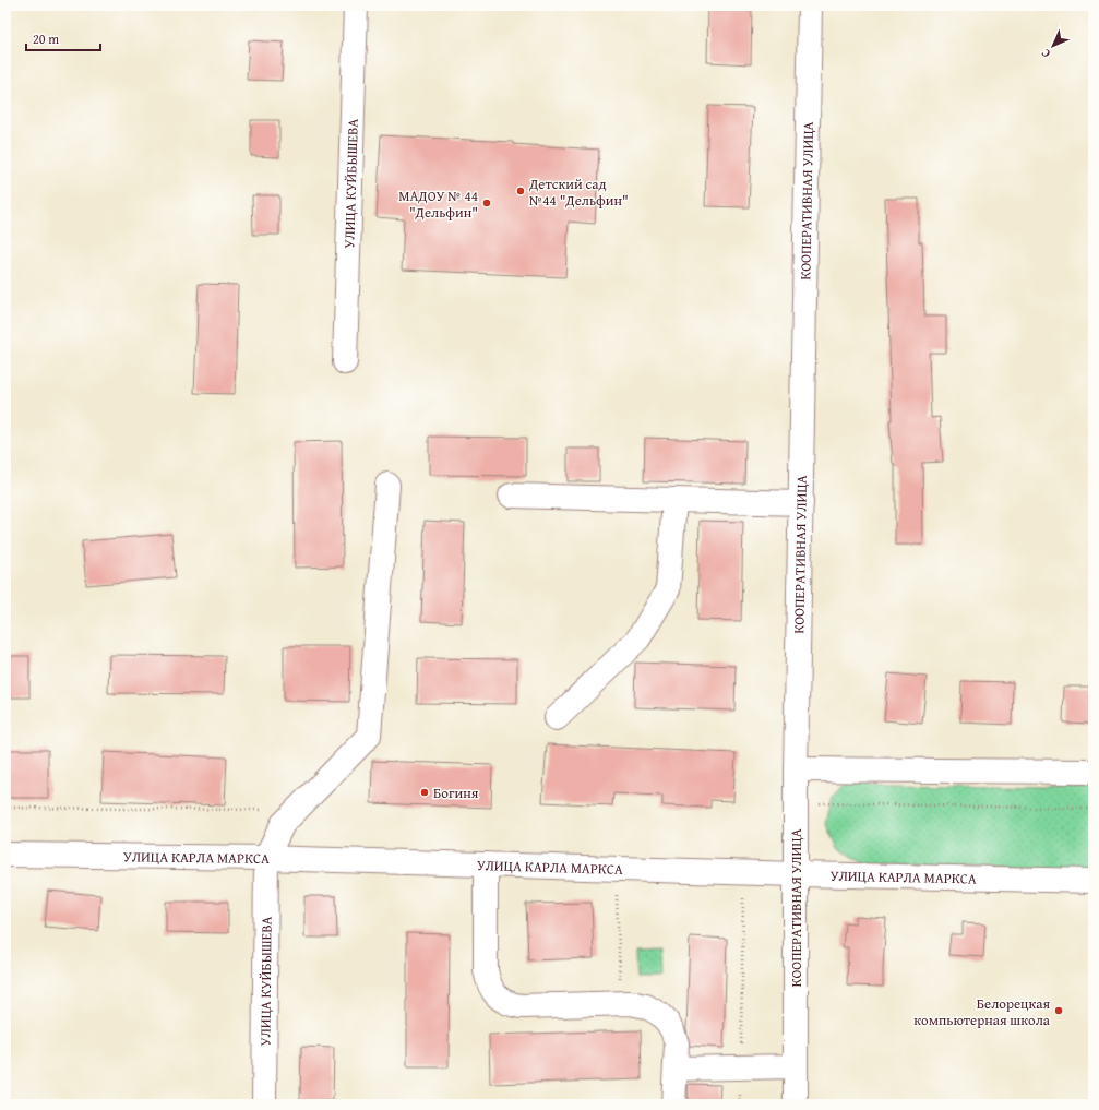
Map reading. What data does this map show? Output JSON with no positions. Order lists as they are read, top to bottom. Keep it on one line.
{"streets":{"street":["УЛИЦА КУЙБЫШЕВА","КООПЕРАТИВНАЯ УЛИЦА","УЛИЦА КАРЛА МАРКСА"]},"crossings":[["УЛИЦА КУЙБЫШЕВА","УЛИЦА КАРЛА МАРКСА"],["КООПЕРАТИВНАЯ УЛИЦА","УЛИЦА КАРЛА МАРКСА"]],"places":["Детский сад №44 \"Дельфин\"","МАДОУ № 44 \"Дельфин\"","Богиня","Белорецкая компьютерная школа"],"scale_bar":"20 m","north":"bottom left"}
